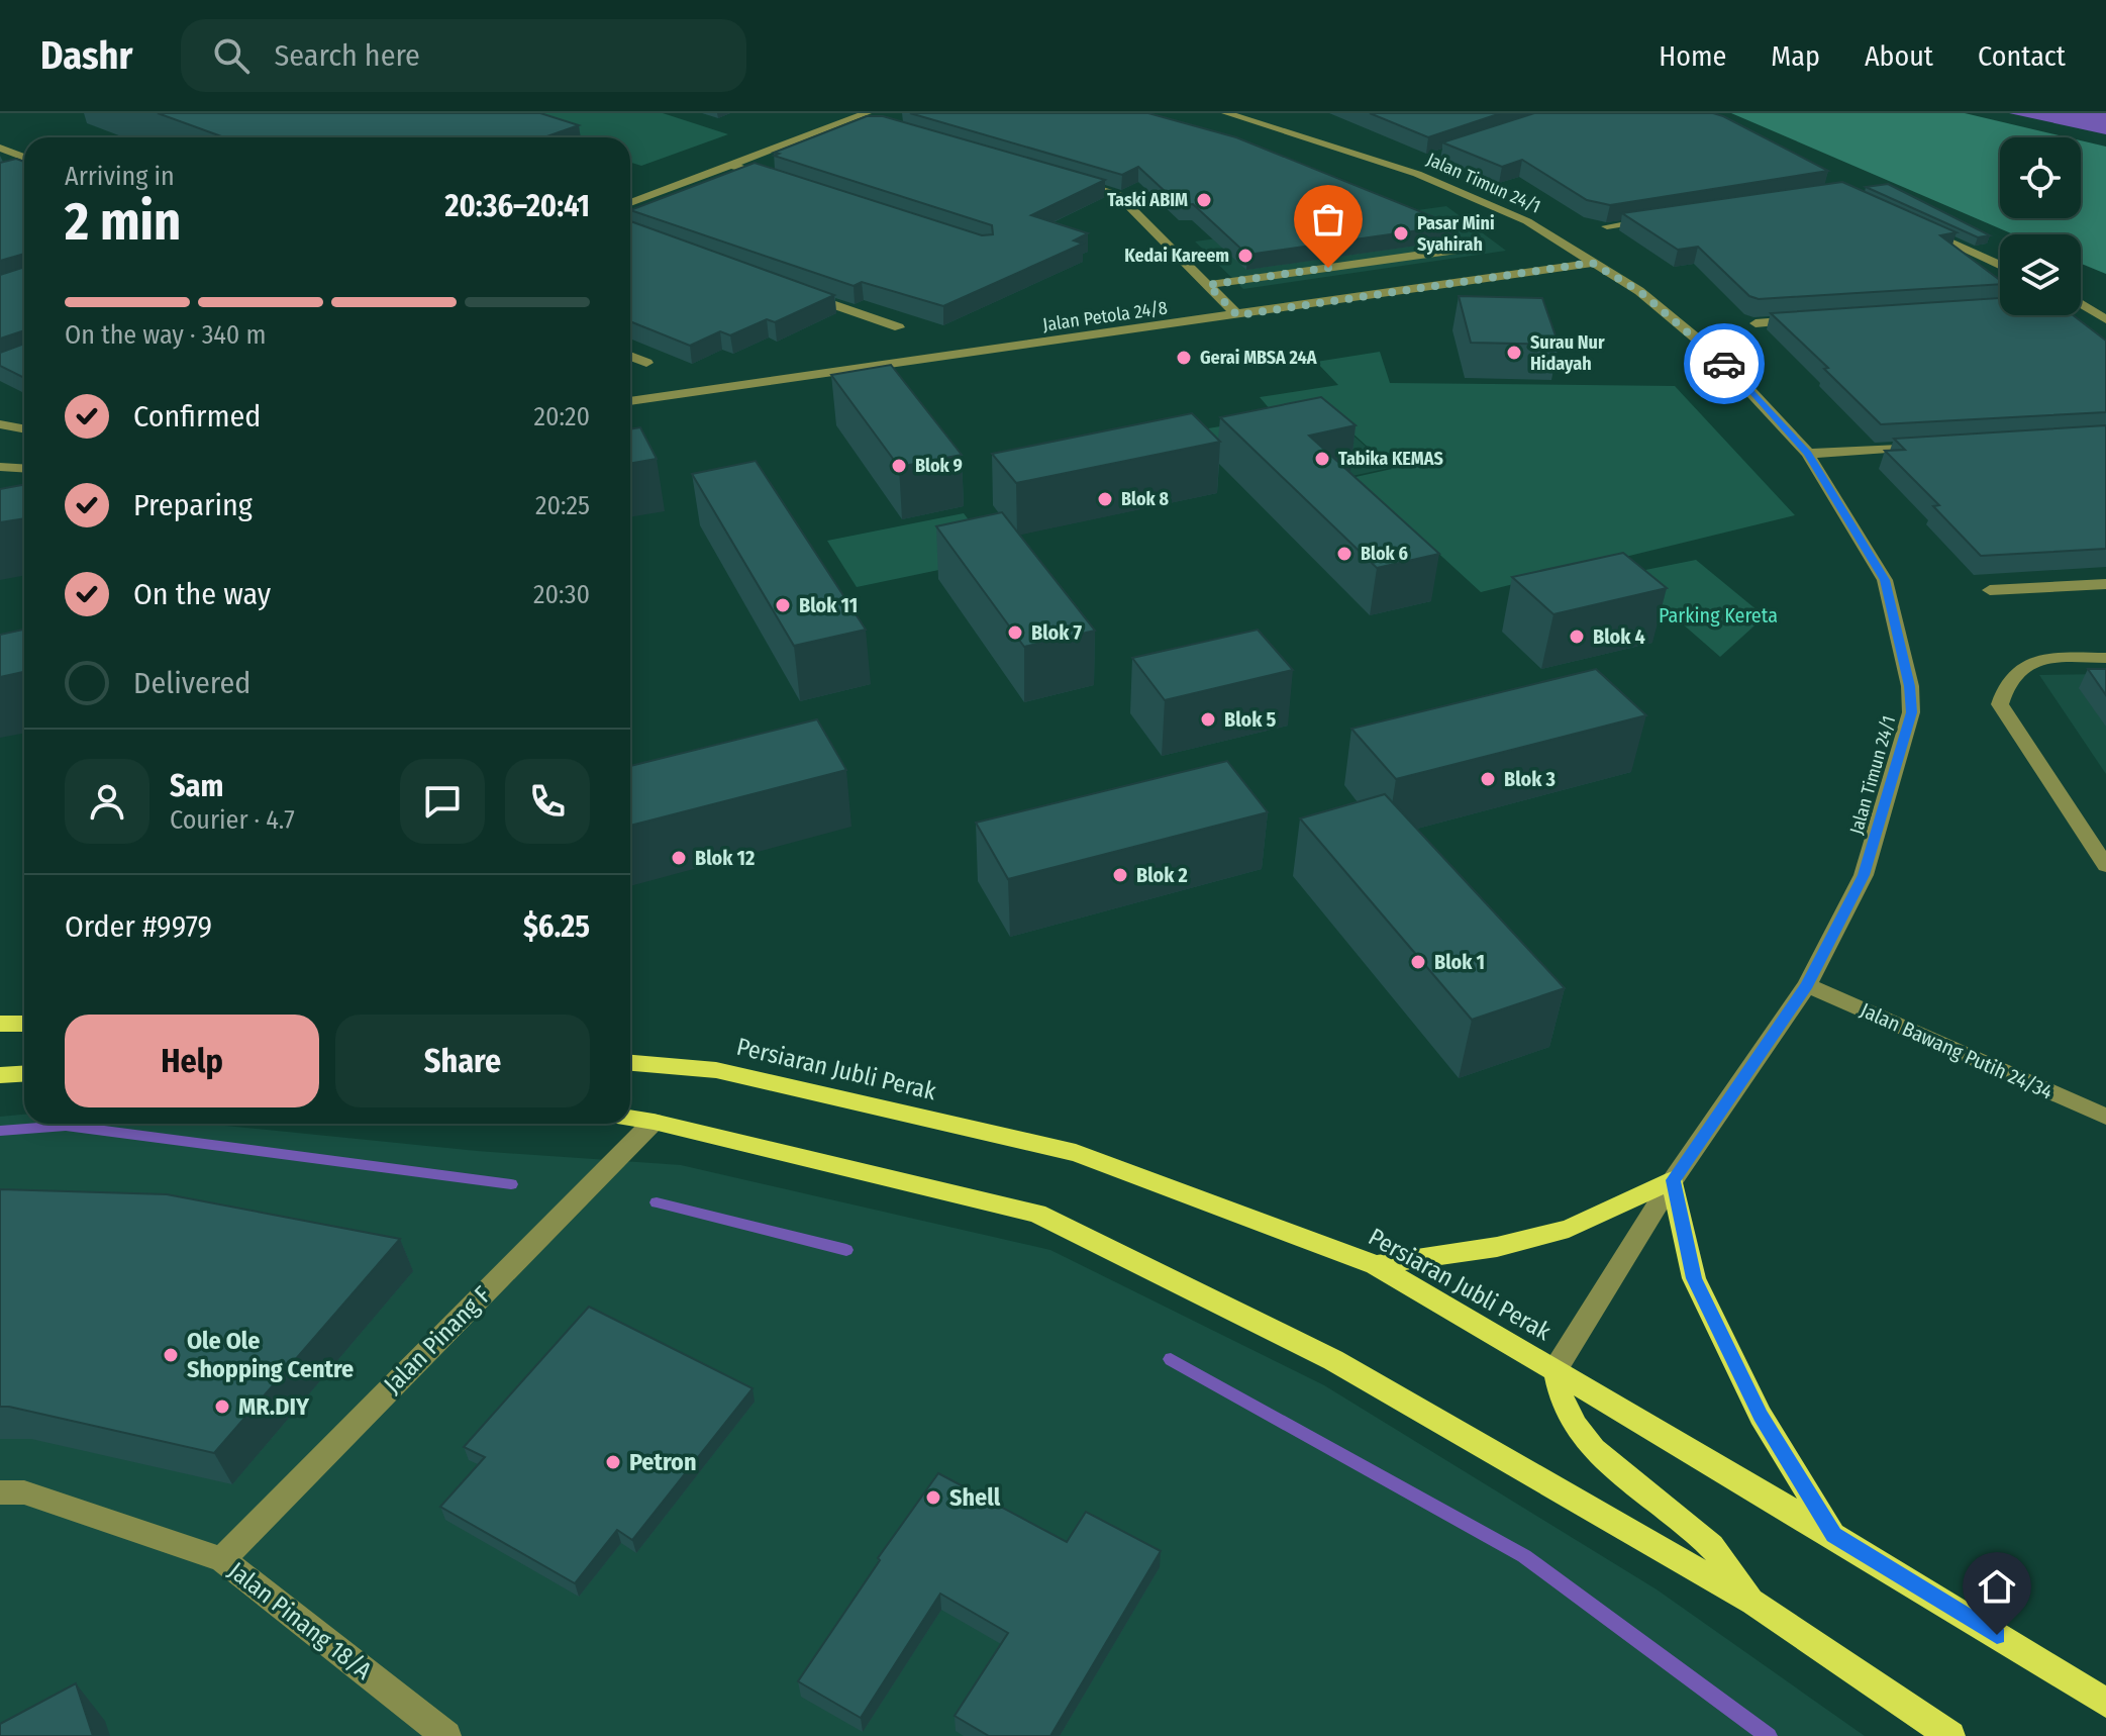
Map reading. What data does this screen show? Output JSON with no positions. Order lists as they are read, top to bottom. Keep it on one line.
{"streets":{"main road":["Persiaran Jubli Perak"],"street":["Jalan Timun 24/1","Jalan Petola 24/8","Jalan Bawang Putih 24/34","Jalan Pinang F","Jalan Pinang 18/A"]},"crossings":[["Jalan Timun 24/1","Jalan Petola 24/8"],["Jalan Timun 24/1","Jalan Bawang Putih 24/34"],["Jalan Timun 24/1","Persiaran Jubli Perak"],["Jalan Pinang F","Jalan Pinang 18/A"]],"parks":["Parking Kereta"],"places":["Taski ABIM","Pasar Mini Syahirah","Kedai Kareem","Surau Nur Hidayah","Gerai MBSA 24A","Tabika KEMAS","Blok 9","Blok 8","Blok 6","Blok 11","Blok 7","Blok 4","Blok 5","Blok 3","Blok 12","Blok 2","Blok 1","Ole Ole Shopping Centre","MR.DIY","Petron","Shell"],"page":{"header":"Dashr","search":"Search here","nav":["Home","Map","About","Contact"],"heading":["2 min","Arriving in","20:36–20:41"],"panel":["Sam","Courier · 4.7","Order #9979","$6.25"],"bar":"On the way · 340 m","list":[["Confirmed","20:20"],["Preparing","20:25"],["On the way","20:30"],"Delivered"],"buttons":["Help","Share"]}}
